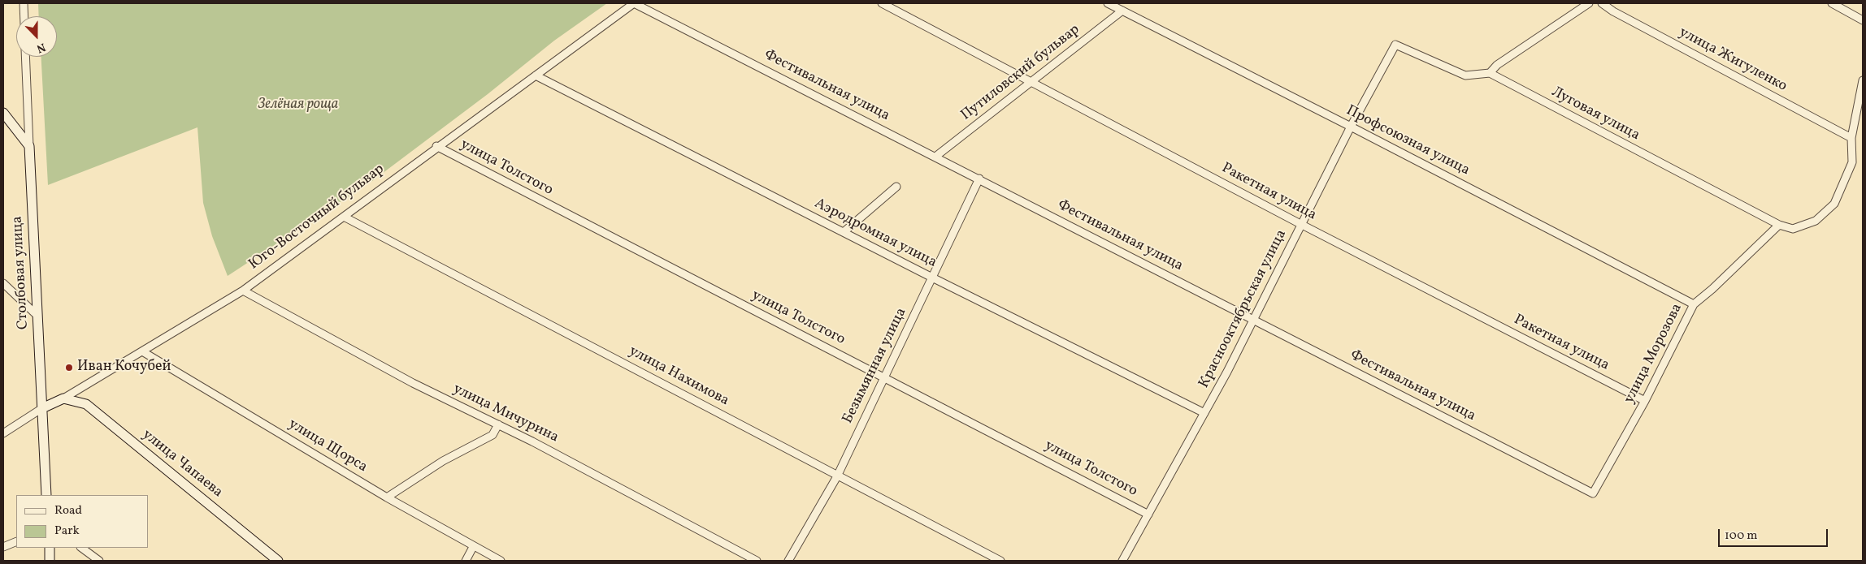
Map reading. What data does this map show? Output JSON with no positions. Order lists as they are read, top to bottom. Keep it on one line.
{"streets":{"main road":["Юго-Восточный бульвар","Столбовая улица","улица Чапаева"],"street":["улица Жигуленко","Путиловский бульвар","Фестивальная улица","Луговая улица","Профсоюзная улица","улица Толстого","Ракетная улица","Аэродромная улица","Краснооктябрьская улица","улица Морозова","Безымянная улица","улица Нахимова","улица Мичурина","улица Щорса"]},"crossings":[["Путиловский бульвар","Фестивальная улица"],["Путиловский бульвар","Профсоюзная улица"],["Путиловский бульвар","Ракетная улица"],["Фестивальная улица","Юго-Восточный бульвар"],["Фестивальная улица","Краснооктябрьская улица"],["Фестивальная улица","улица Морозова"],["Фестивальная улица","Безымянная улица"],["Луговая улица","Краснооктябрьская улица"],["Луговая улица","улица Морозова"],["Профсоюзная улица","Краснооктябрьская улица"],["Профсоюзная улица","улица Морозова"],["улица Толстого","Юго-Восточный бульвар"],["улица Толстого","Краснооктябрьская улица"],["улица Толстого","Безымянная улица"],["Ракетная улица","Краснооктябрьская улица"],["Ракетная улица","улица Морозова"],["Юго-Восточный бульвар","Аэродромная улица"],["Юго-Восточный бульвар","Столбовая улица"],["Юго-Восточный бульвар","улица Нахимова"],["Юго-Восточный бульвар","улица Мичурина"],["Юго-Восточный бульвар","улица Щорса"],["Юго-Восточный бульвар","улица Чапаева"],["Аэродромная улица","Краснооктябрьская улица"],["Аэродромная улица","Безымянная улица"],["Безымянная улица","улица Нахимова"]],"parks":["Зелёная роща"],"places":["Иван Кочубей"],"legend":["Road","Park"],"scale_bar":"100 m","north":"bottom"}
